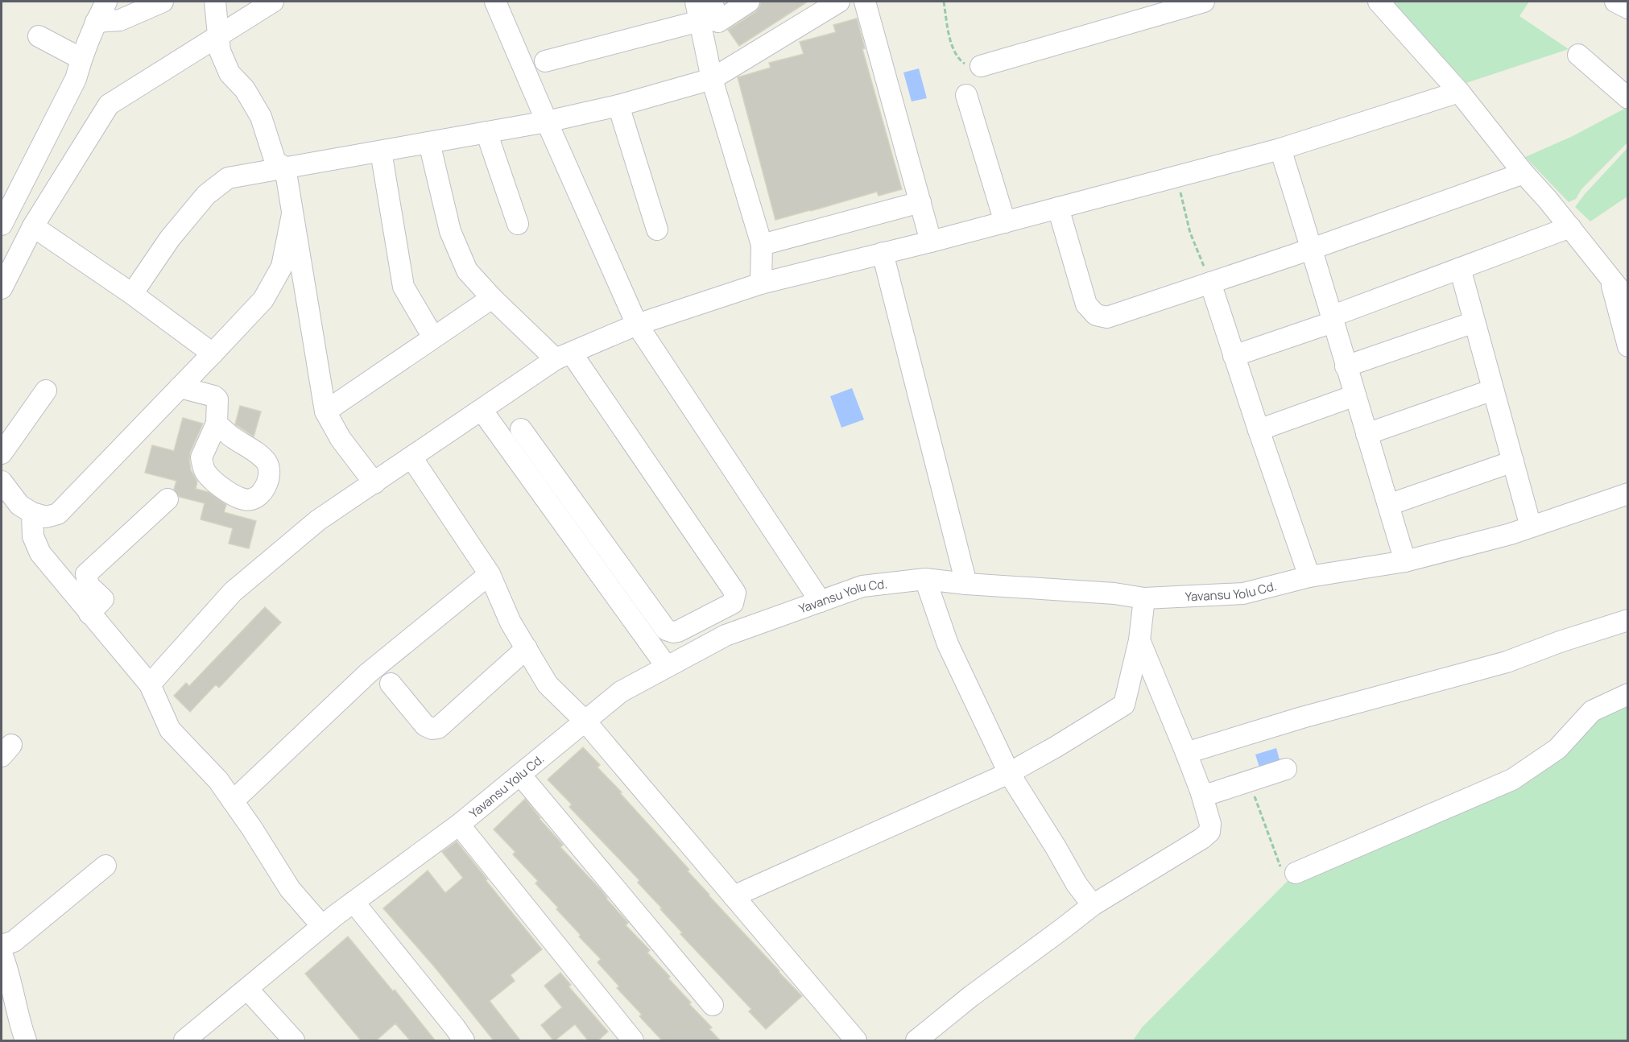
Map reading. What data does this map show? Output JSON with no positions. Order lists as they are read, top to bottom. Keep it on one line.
{"streets":{"street":["Yavansu Yolu Cd."]}}
